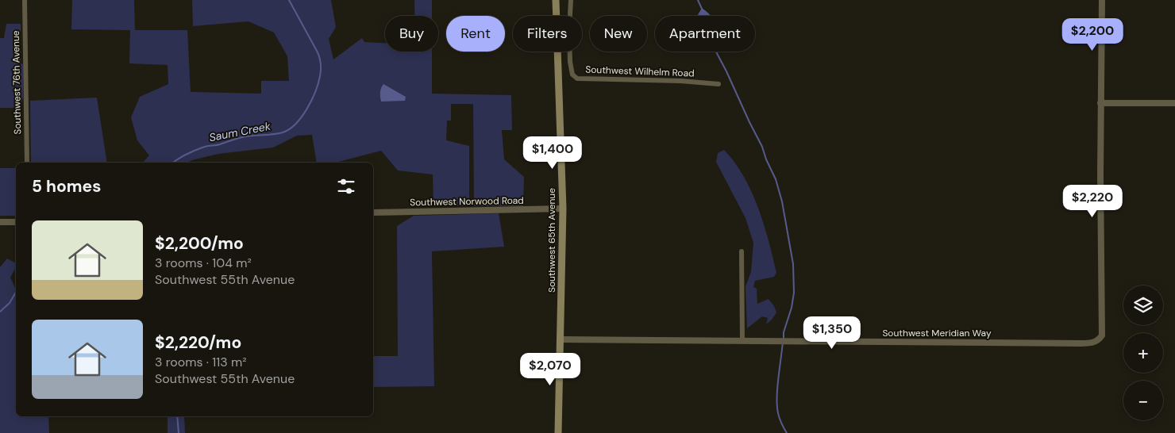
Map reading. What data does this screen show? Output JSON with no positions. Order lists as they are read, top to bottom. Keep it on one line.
{"streets":{"main road":["Southwest 65th Avenue"],"street":["Southwest Wilhelm Road","Southwest 76th Avenue","Southwest Norwood Road","Southwest Meridian Way"]},"crossings":[["Southwest Norwood Road","Southwest 65th Avenue"],["Southwest 65th Avenue","Southwest Meridian Way"]],"water":["Saum Creek"],"page":{"chip":["Buy","Rent","Filters","New","Apartment"],"price":["$2,200","$1,400","$2,220","$1,350","$2,070"],"heading":"5 homes","list":[{"name":"$2,200/mo","note":"3 rooms · 104 m² · Southwest 55th Avenue"},{"name":"$2,220/mo","note":"3 rooms · 113 m² · Southwest 55th Avenue"}],"map_buttons":["+","−"]}}
